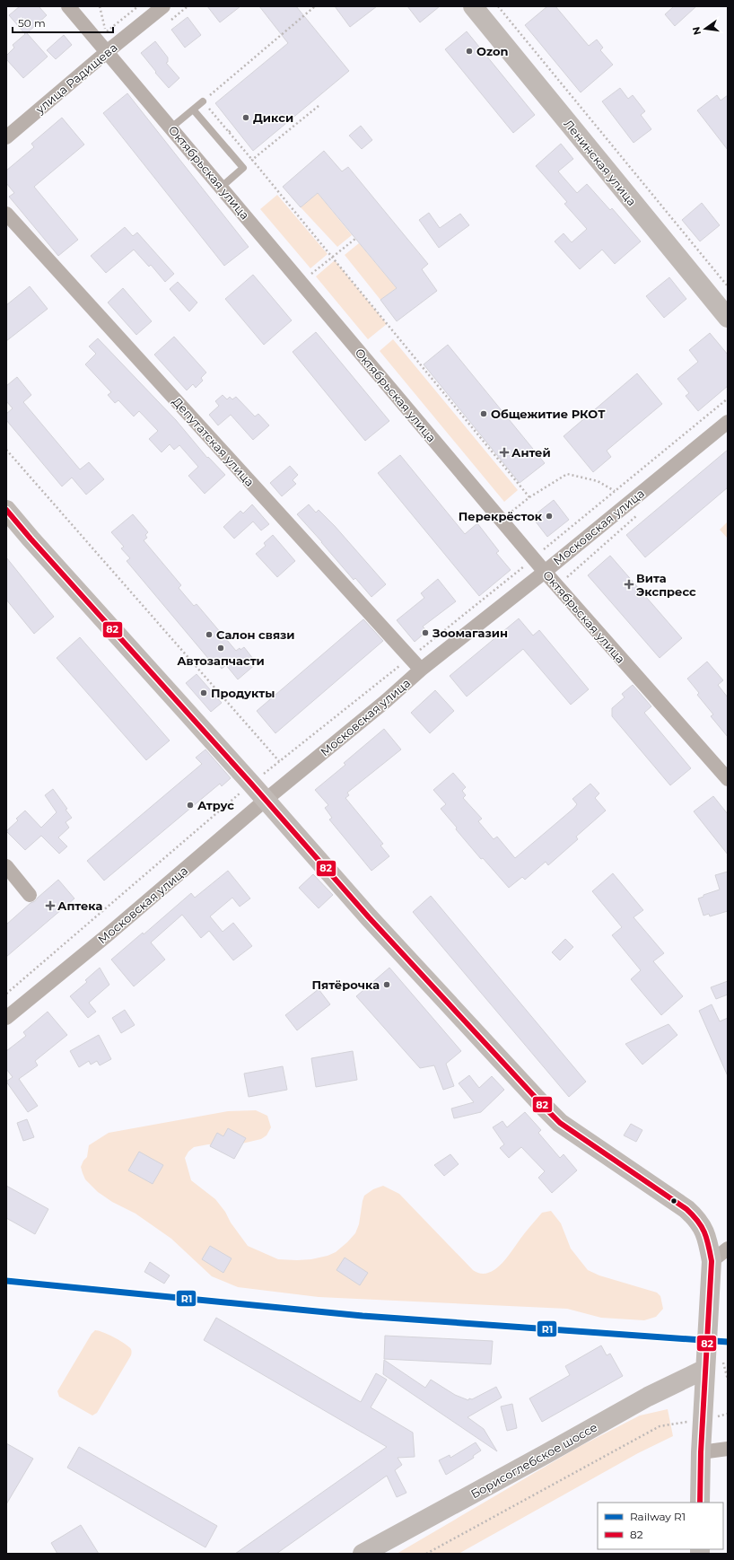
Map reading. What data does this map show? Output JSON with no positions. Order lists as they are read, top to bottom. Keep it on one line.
{"streets":{"street":["улица Радищева","Ленинская улица","Октябрьская улица","Депутатская улица","Московская улица","Борисоглебское шоссе"]},"crossings":[["улица Радищева","Октябрьская улица"],["Октябрьская улица","Московская улица"],["Депутатская улица","Московская улица"]],"places":{"other":["Ozon","Дикси","Общежитие РКОТ","Перекрёсток","Зоомагазин","Салон связи","Автозапчасти","Продукты","Атрус","Пятёрочка"],"health":["Антей","Вита Экспресс","Аптека"]},"lines":["transit line 82","rail line R1"],"legend":["Railway R1","82"],"scale_bar":"50 m","north":"left"}
